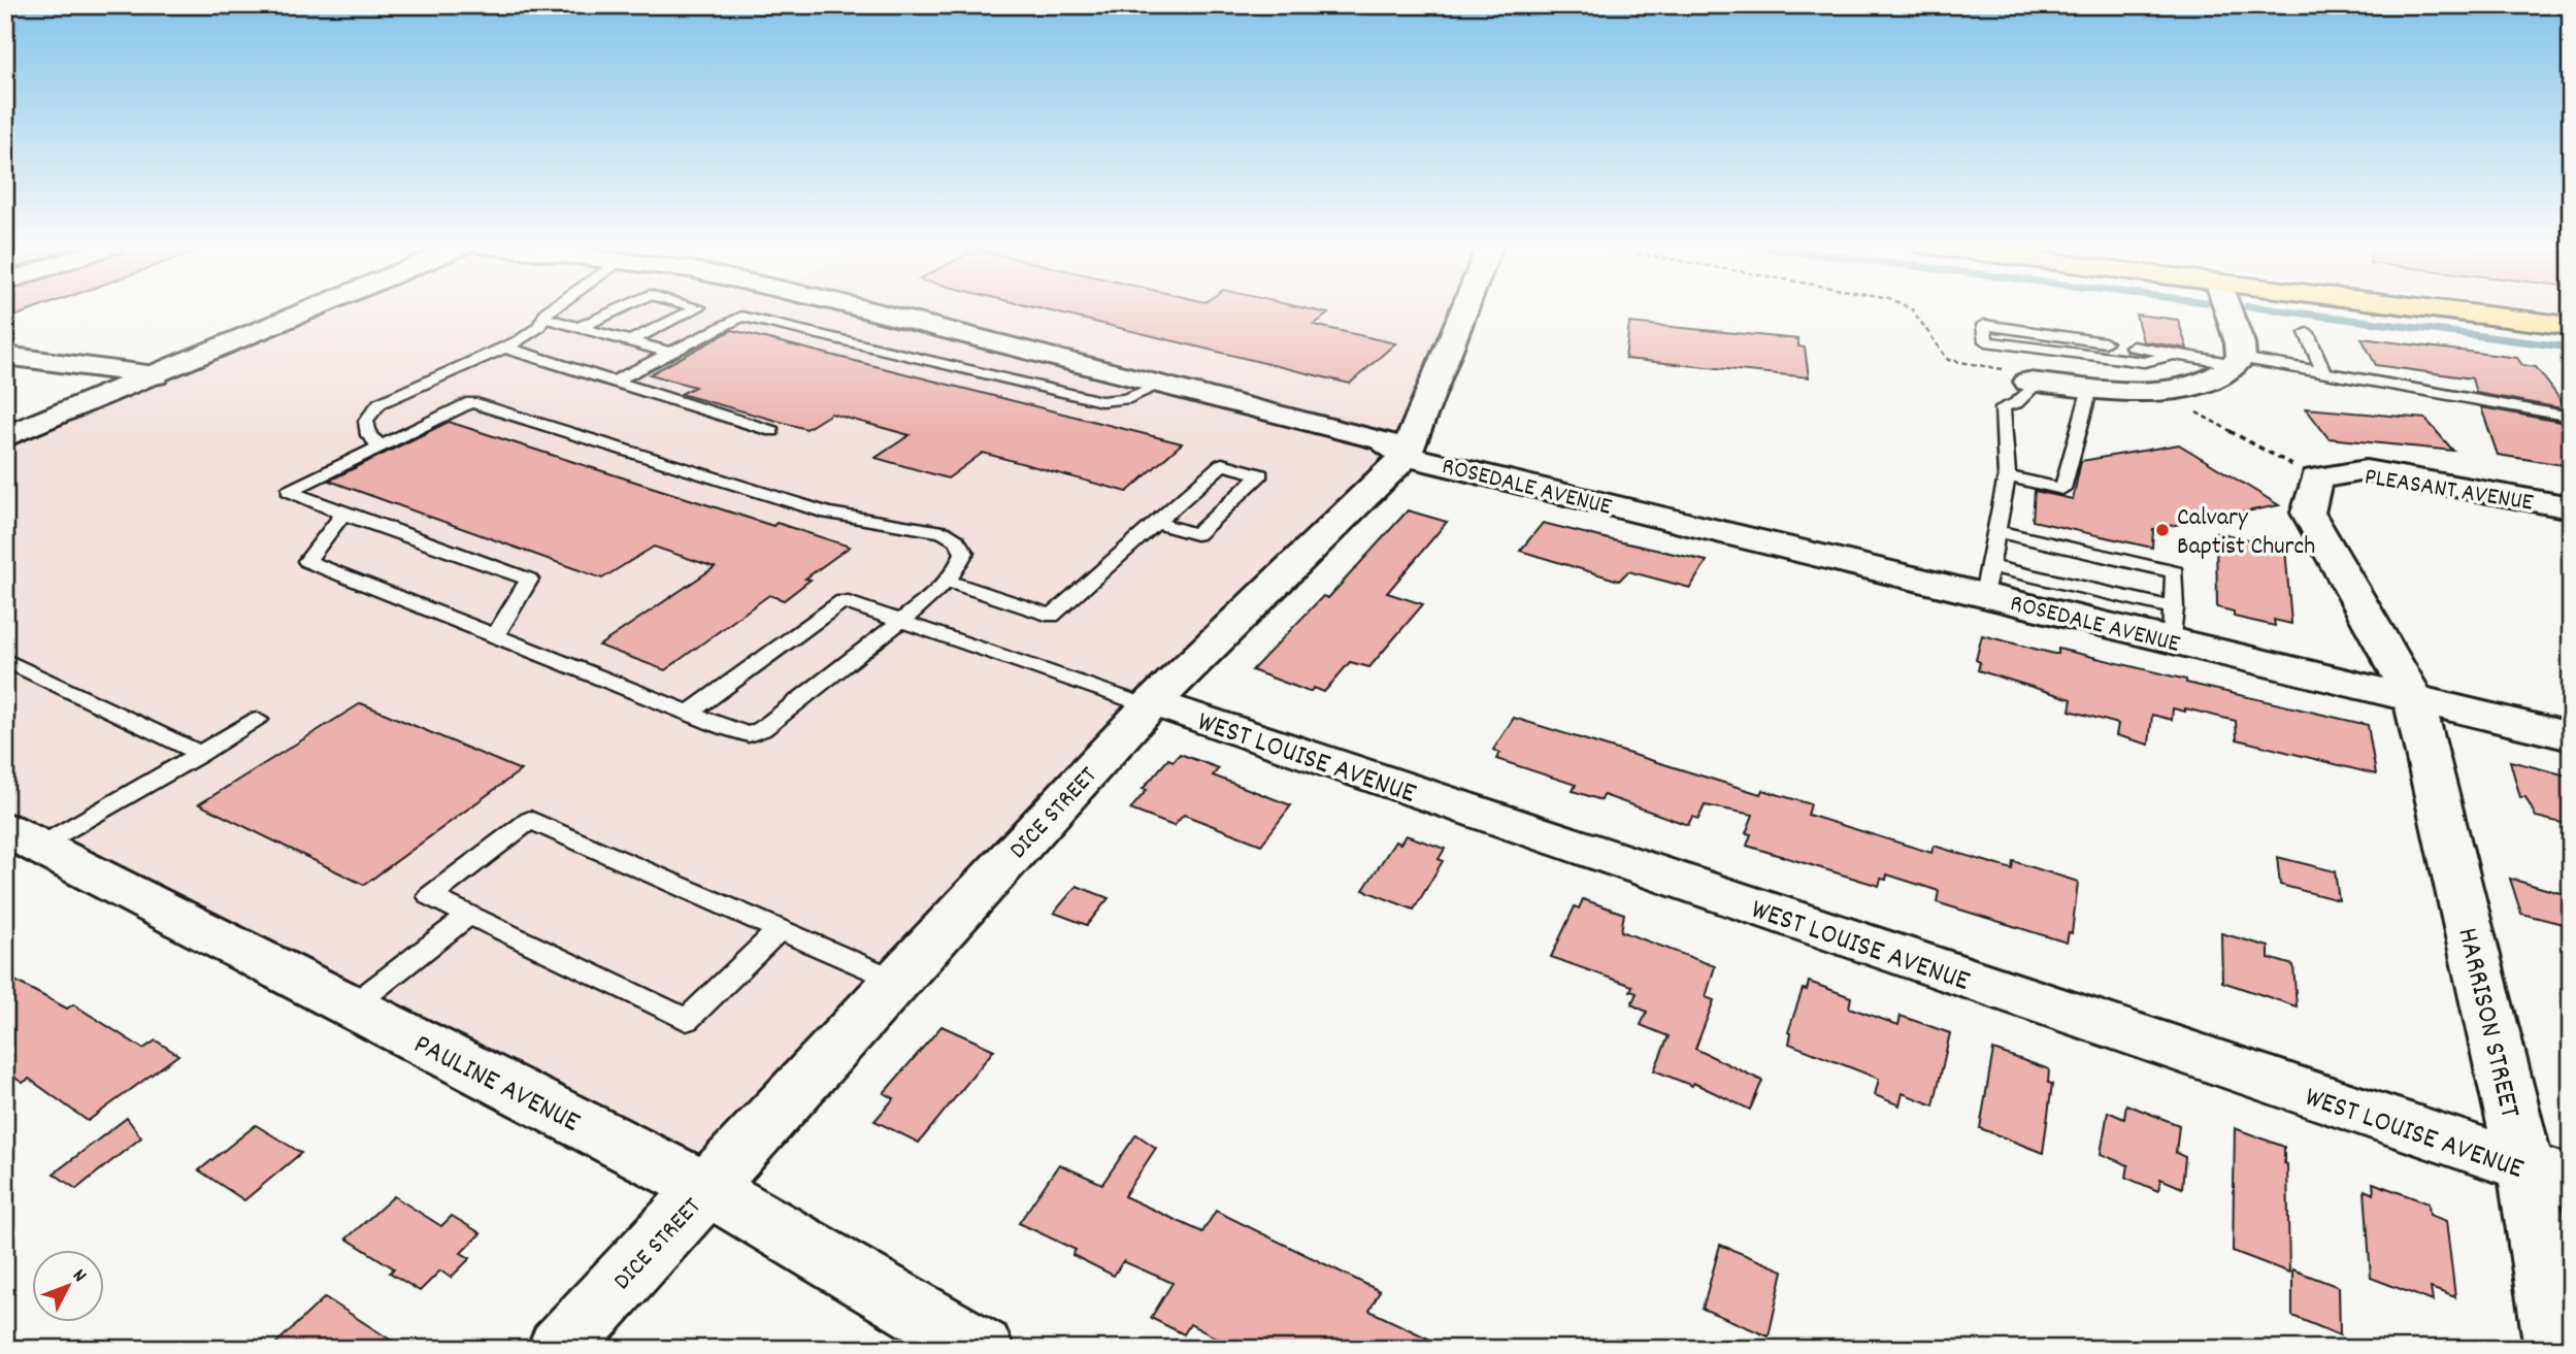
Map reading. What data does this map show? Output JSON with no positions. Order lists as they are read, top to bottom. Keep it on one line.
{"streets":{"street":["ROSEDALE AVENUE","PLEASANT AVENUE","WEST LOUISE AVENUE","DICE STREET","HARRISON STREET","PAULINE AVENUE"]},"crossings":[["ROSEDALE AVENUE","PLEASANT AVENUE"],["ROSEDALE AVENUE","DICE STREET"],["ROSEDALE AVENUE","HARRISON STREET"],["PLEASANT AVENUE","HARRISON STREET"],["WEST LOUISE AVENUE","DICE STREET"],["WEST LOUISE AVENUE","HARRISON STREET"],["DICE STREET","PAULINE AVENUE"]],"places":["Calvary Baptist Church"],"north":"top right"}
